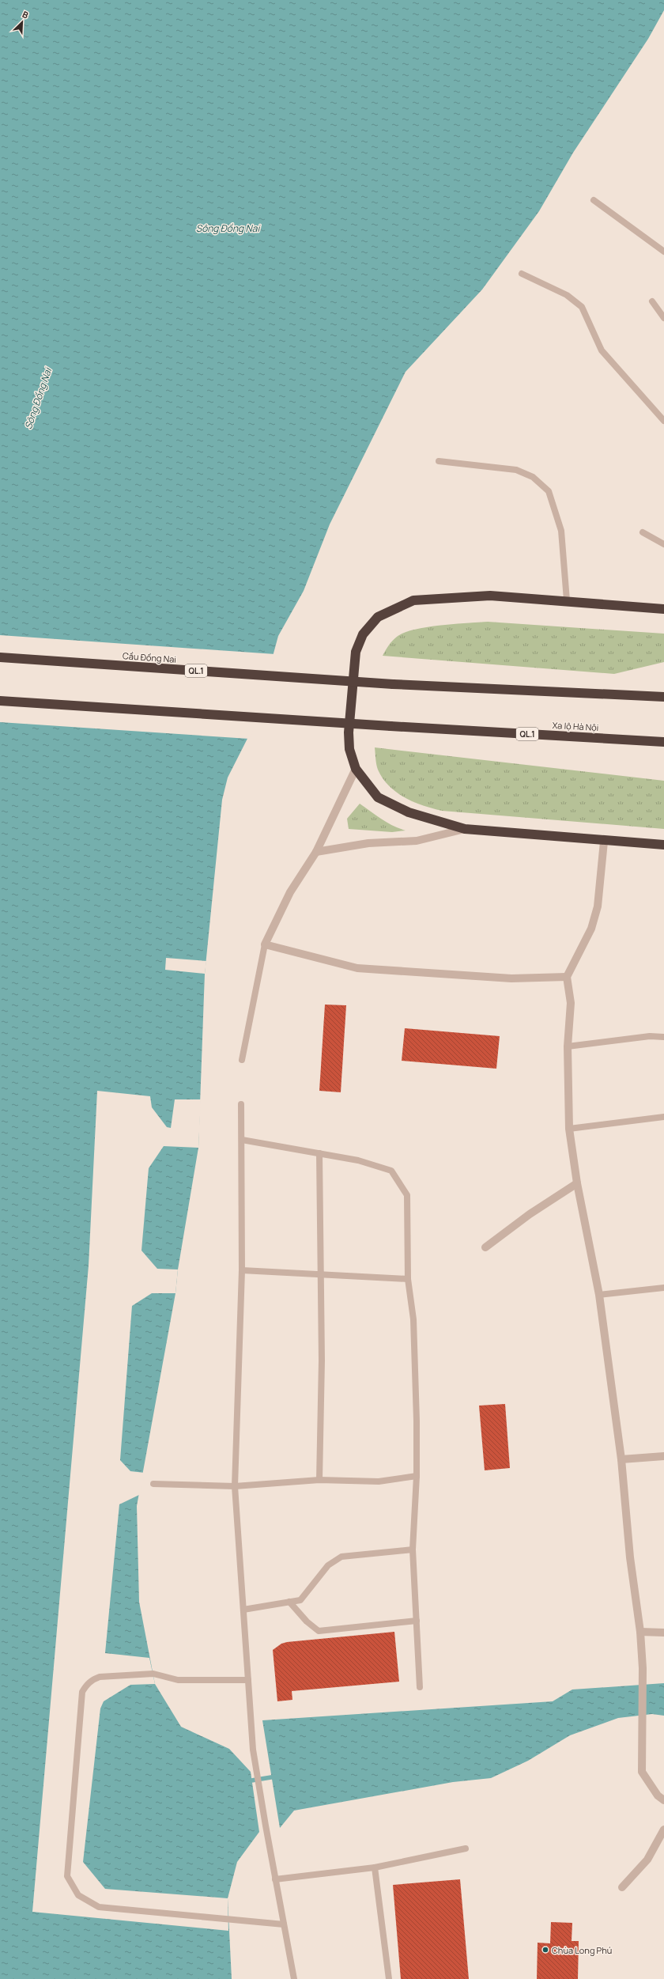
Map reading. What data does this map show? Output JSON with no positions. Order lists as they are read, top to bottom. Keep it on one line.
{"streets":{"highway":["Cầu Đồng Nai","QL.1","Xa lộ Hà Nội"]},"water":["Sông Đồng Nai"],"places":["Chùa Long Phú"],"north":"top right"}
